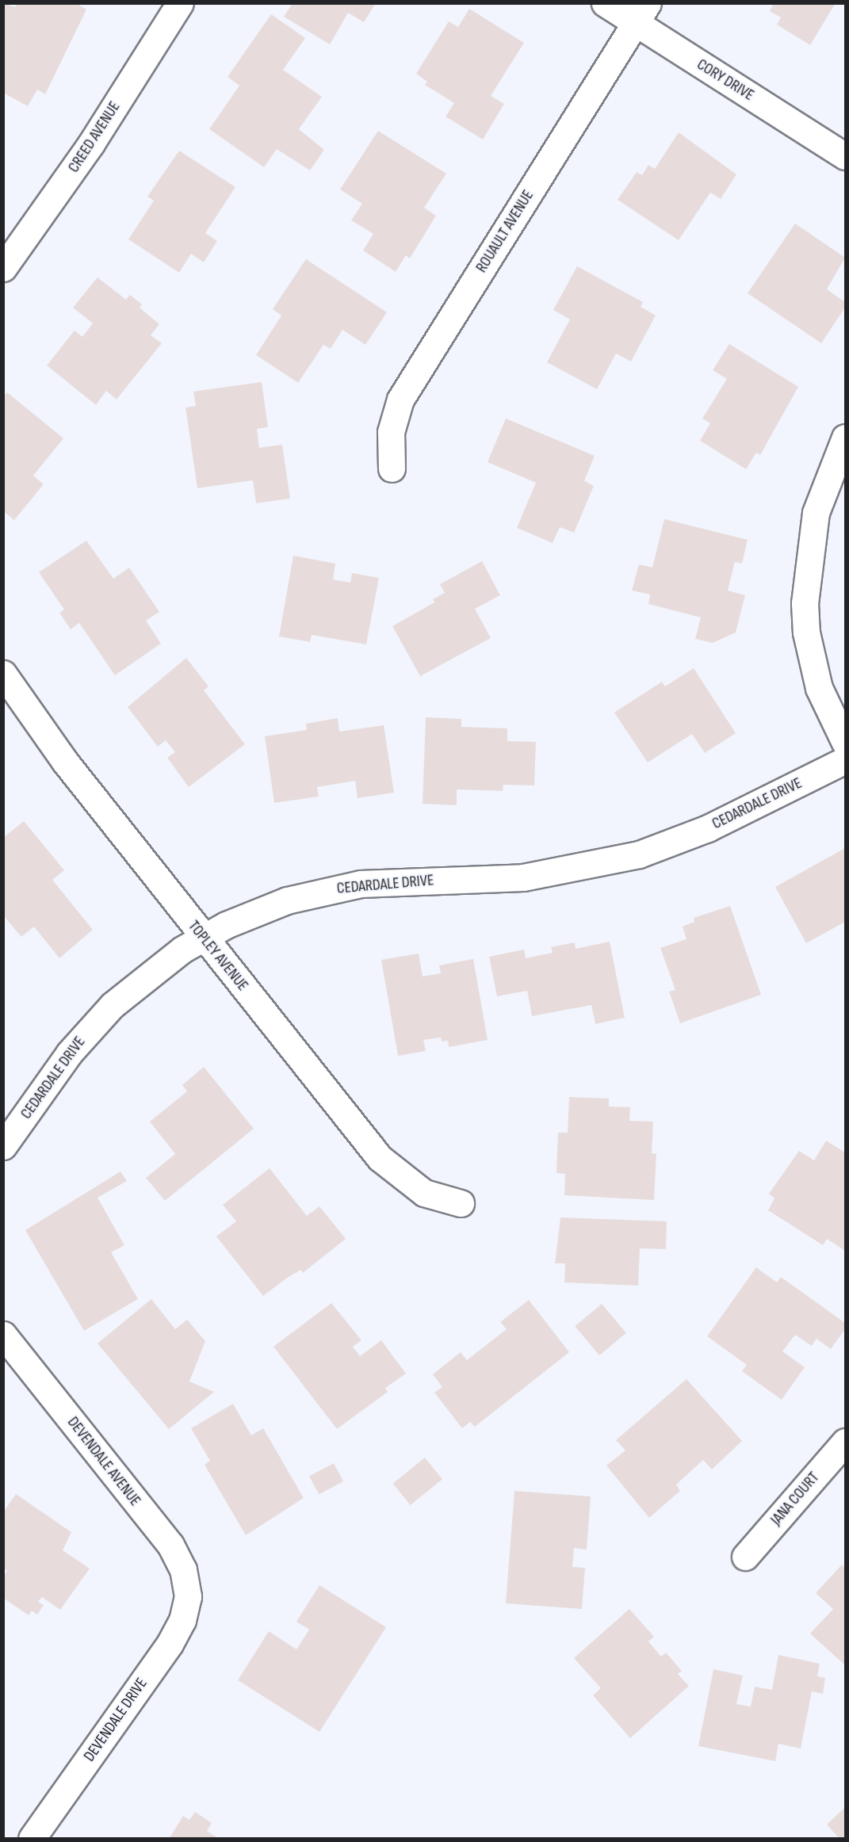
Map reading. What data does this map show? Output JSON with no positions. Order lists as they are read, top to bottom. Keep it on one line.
{"streets":{"street":["CORY DRIVE","CREED AVENUE","ROUAULT AVENUE","CEDARDALE DRIVE","TOPLEY AVENUE","DEVENDALE AVENUE","JANA COURT","DEVENDALE DRIVE"]},"crossings":[["CORY DRIVE","ROUAULT AVENUE"],["CEDARDALE DRIVE","TOPLEY AVENUE"],["DEVENDALE AVENUE","DEVENDALE DRIVE"]]}
